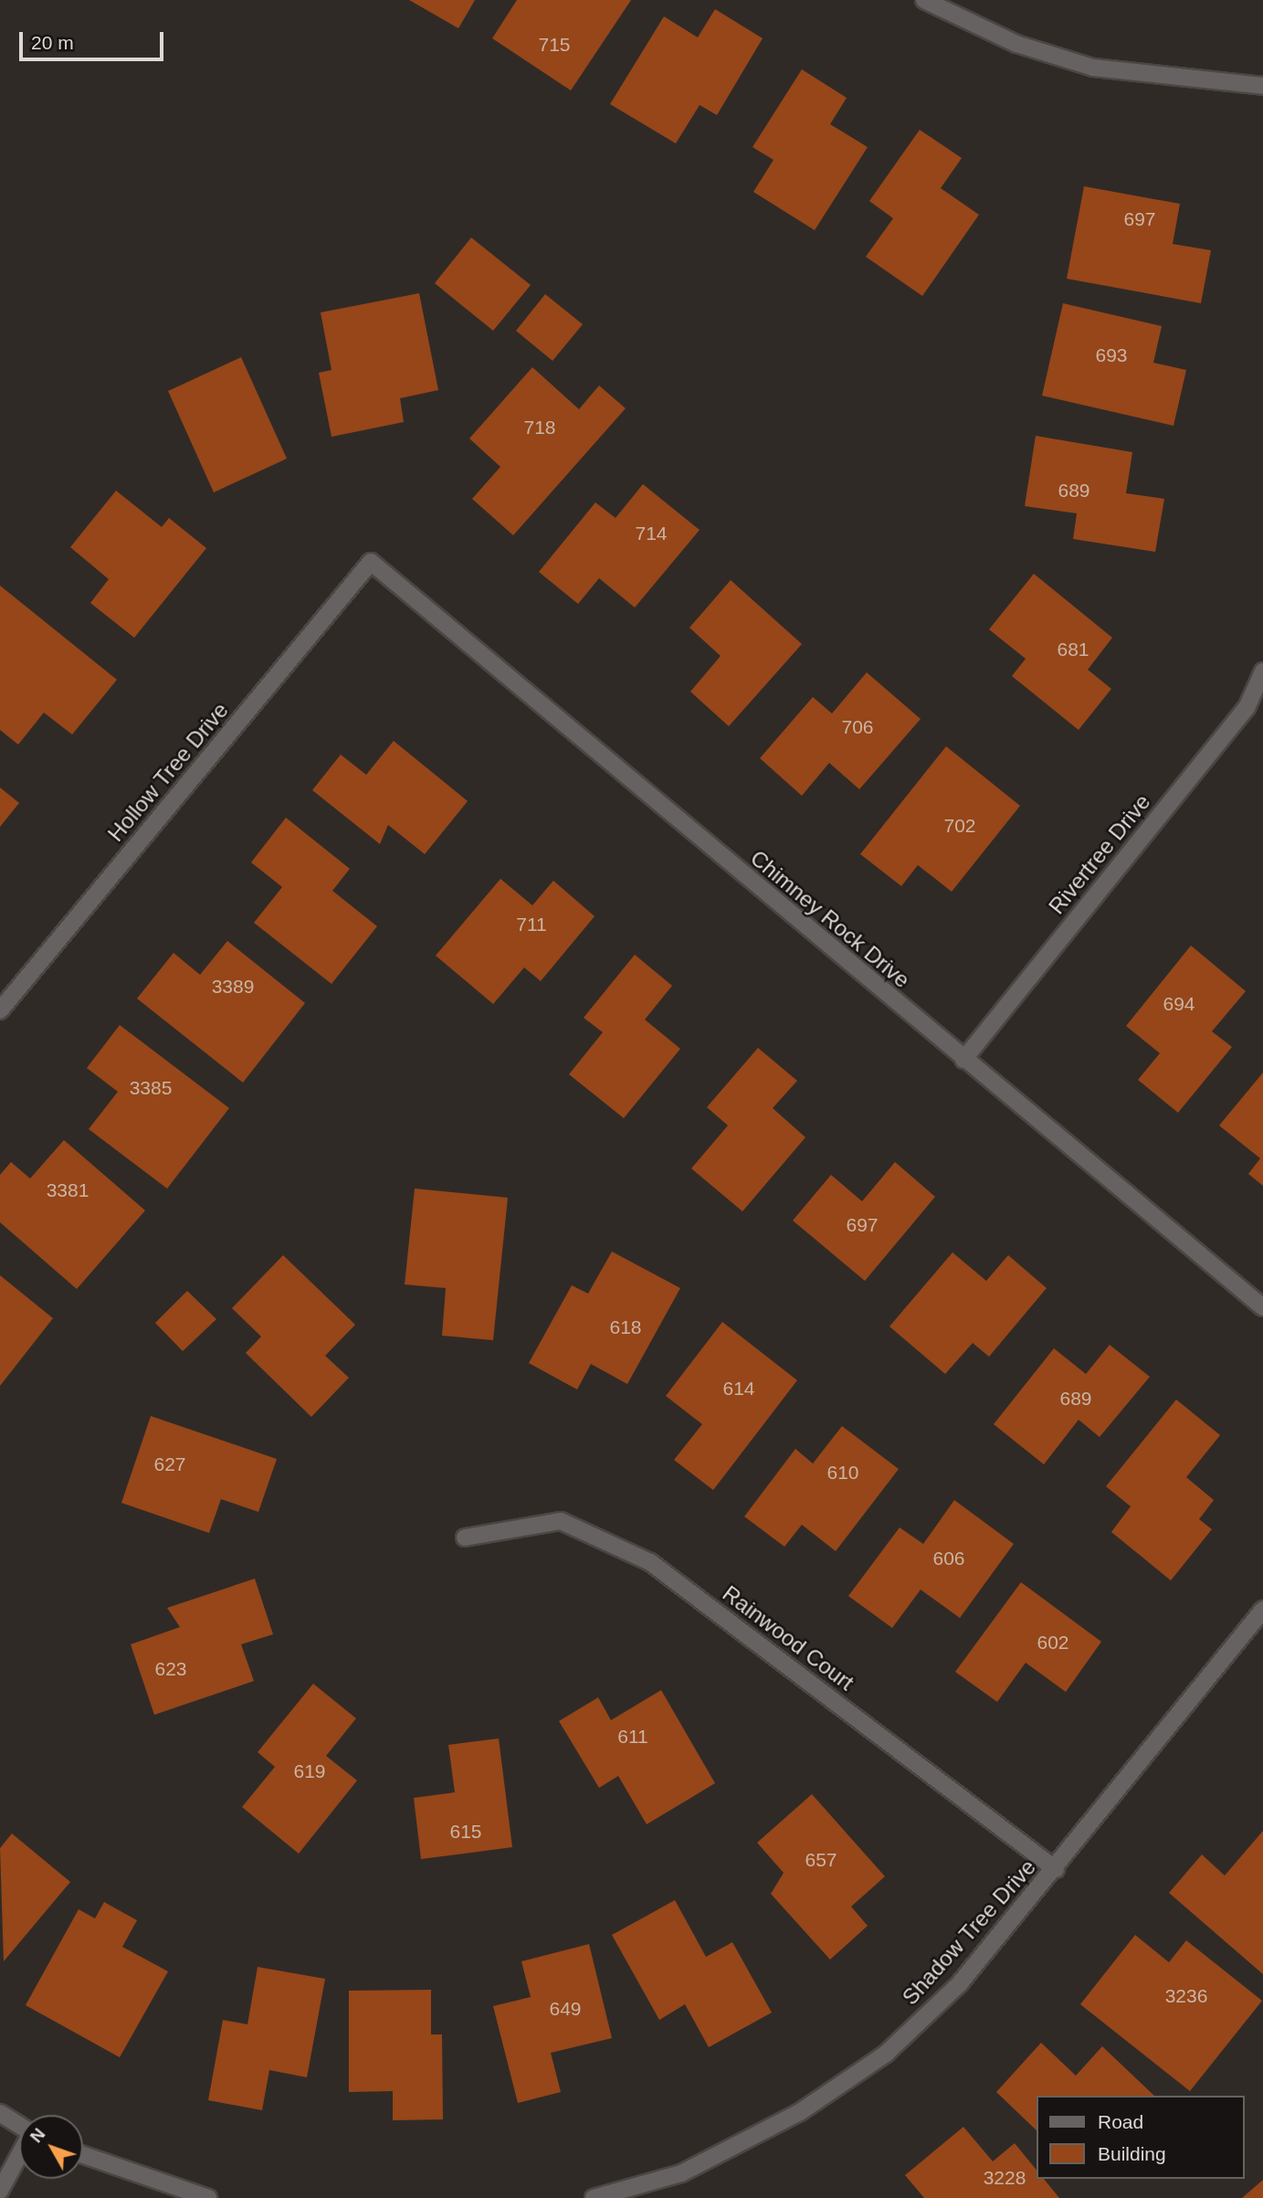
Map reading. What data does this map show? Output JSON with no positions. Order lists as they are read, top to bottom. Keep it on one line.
{"streets":{"street":["Hollow Tree Drive","Rivertree Drive","Chimney Rock Drive","Rainwood Court","Shadow Tree Drive"]},"crossings":[["Hollow Tree Drive","Chimney Rock Drive"],["Rivertree Drive","Chimney Rock Drive"],["Rainwood Court","Shadow Tree Drive"]],"house_numbers":["715","697","693","718","689","714","681","706","702","711","3389","694","3385","3381","697","618","614","689","627","610","606","602","623","611","619","615","657","3236","649","3228"],"legend":["Road","Building"],"scale_bar":"20 m","north":"top left"}
